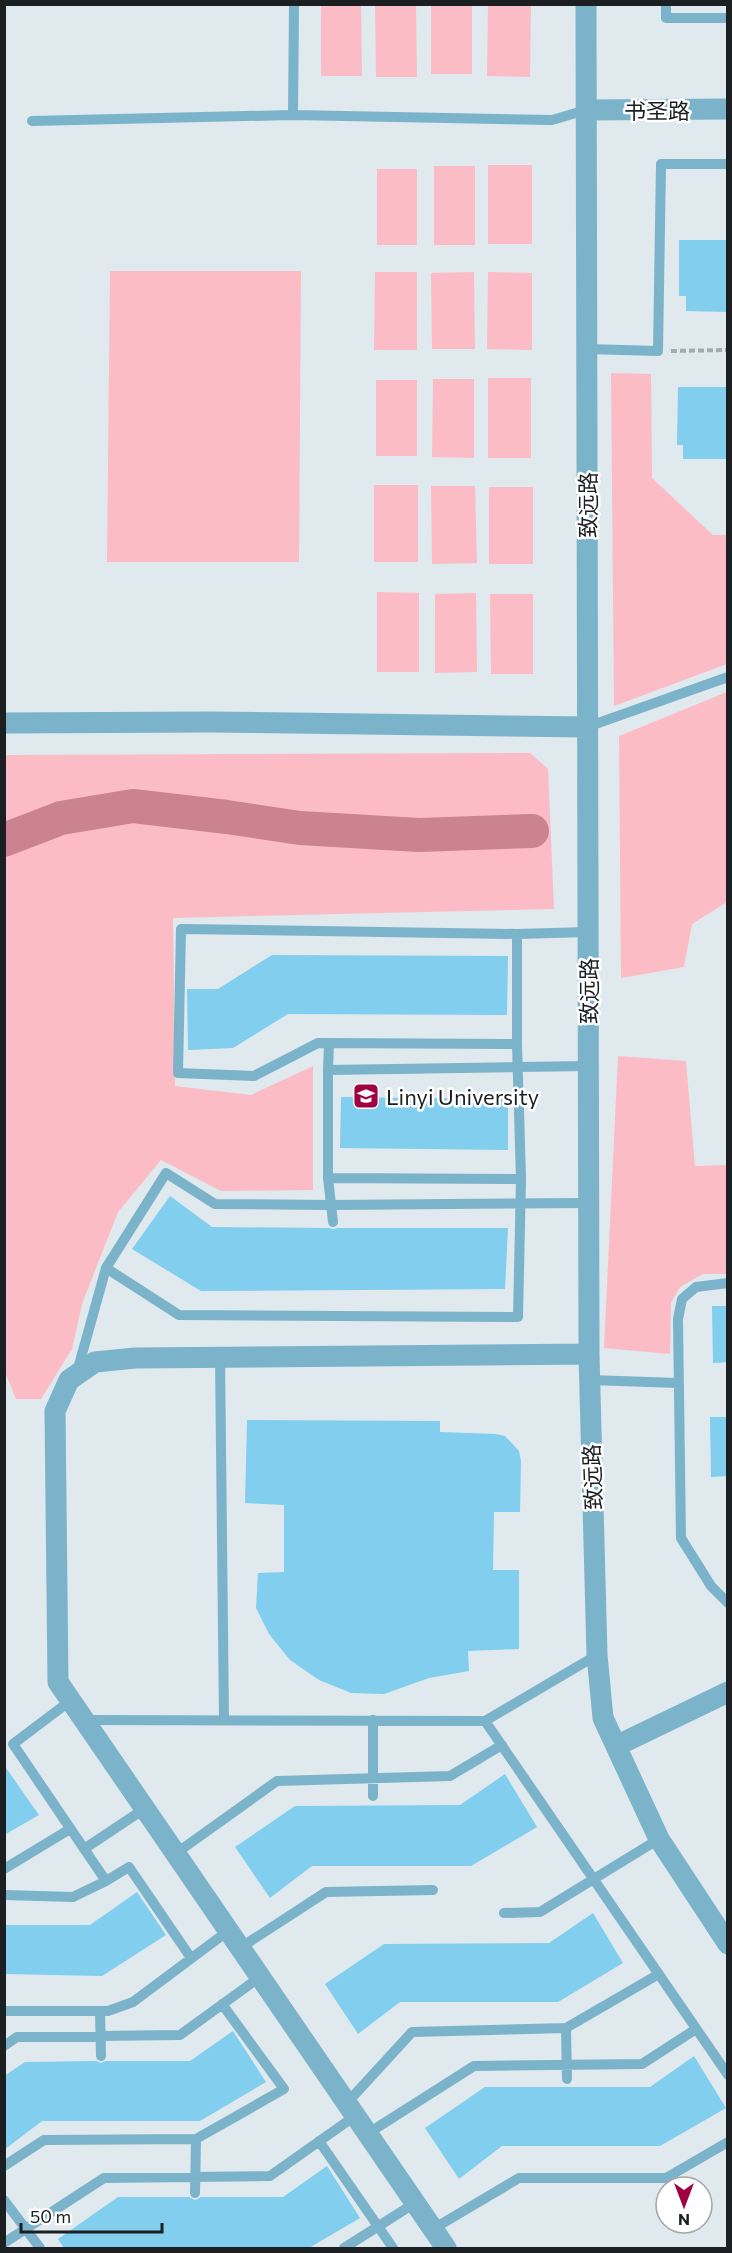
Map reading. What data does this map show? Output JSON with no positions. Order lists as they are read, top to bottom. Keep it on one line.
{"streets":{"street":["书圣路","致远路"]},"crossings":[["书圣路","致远路"]],"places":{"school or university":["Linyi University"]},"scale_bar":"50 m","north":"bottom"}
